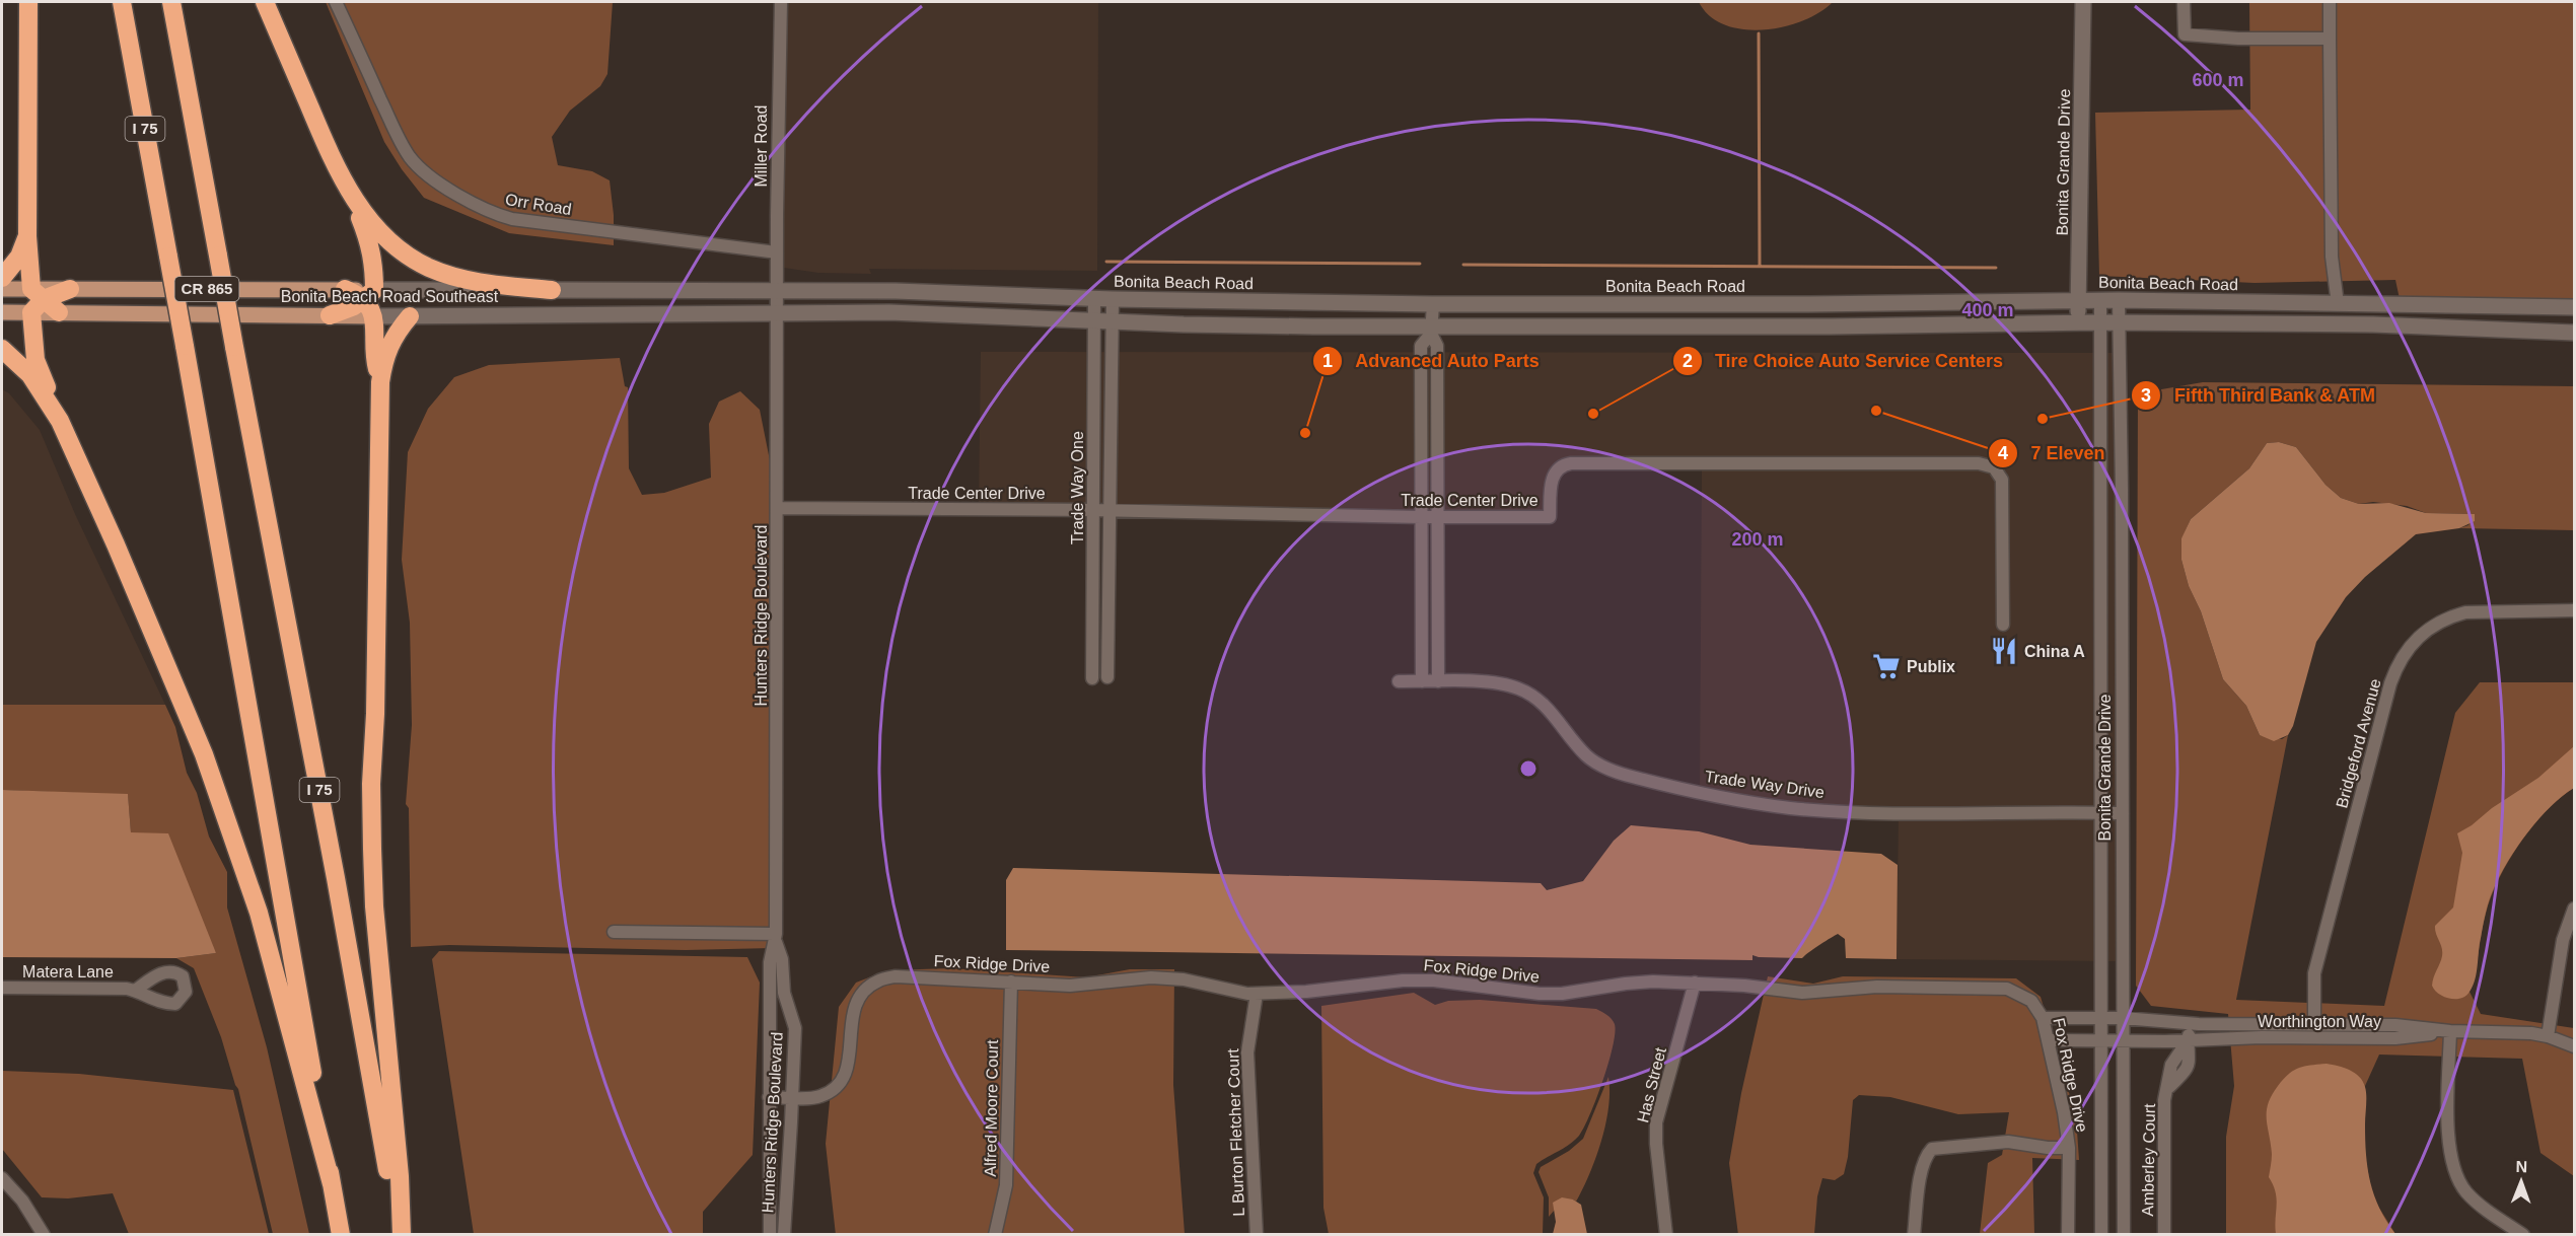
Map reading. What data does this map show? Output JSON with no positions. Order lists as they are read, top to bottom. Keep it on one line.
{"streets":{"highway":["I 75"],"main road":["CR 865","Bonita Beach Road Southeast"],"street":["Miller Road","Bonita Grande Drive","Orr Road","Bonita Beach Road","Trade Way One","Trade Center Drive","Hunters Ridge Boulevard","Bridgeford Avenue","Trade Way Drive","Fox Ridge Drive","Matera Lane","Worthington Way","Has Street","Alfred Moore Court","L Burton Fletcher Court","Amberley Court"]},"crossings":[["Miller Road","Orr Road"],["Miller Road","Bonita Beach Road"],["Miller Road","Bonita Beach Road Southeast"],["Miller Road","Hunters Ridge Boulevard"],["Bonita Grande Drive","Bonita Beach Road"],["Bonita Grande Drive","CR 865"],["Bonita Grande Drive","Trade Way Drive"],["Bonita Grande Drive","Worthington Way"],["Bonita Beach Road","Bonita Beach Road Southeast"],["Bonita Beach Road","Trade Way One"],["Bonita Beach Road","Hunters Ridge Boulevard"],["CR 865","Bonita Beach Road Southeast"],["CR 865","Trade Way One"],["CR 865","Hunters Ridge Boulevard"],["Bonita Beach Road Southeast","Hunters Ridge Boulevard"],["Trade Way One","Trade Center Drive"],["Trade Center Drive","Hunters Ridge Boulevard"],["Hunters Ridge Boulevard","Fox Ridge Drive"],["Bridgeford Avenue","Worthington Way"],["Fox Ridge Drive","Worthington Way"],["Fox Ridge Drive","Has Street"],["Fox Ridge Drive","Alfred Moore Court"],["Fox Ridge Drive","L Burton Fletcher Court"],["Worthington Way","Amberley Court"]],"places":{"other":["7 Eleven","Tire Choice Auto Service Centers","Fifth Third Bank & ATM","Advanced Auto Parts"],"restaurant":["China A"],"supermarket":["Publix"]},"north":"top","rings":["600 m","400 m","200 m"]}
